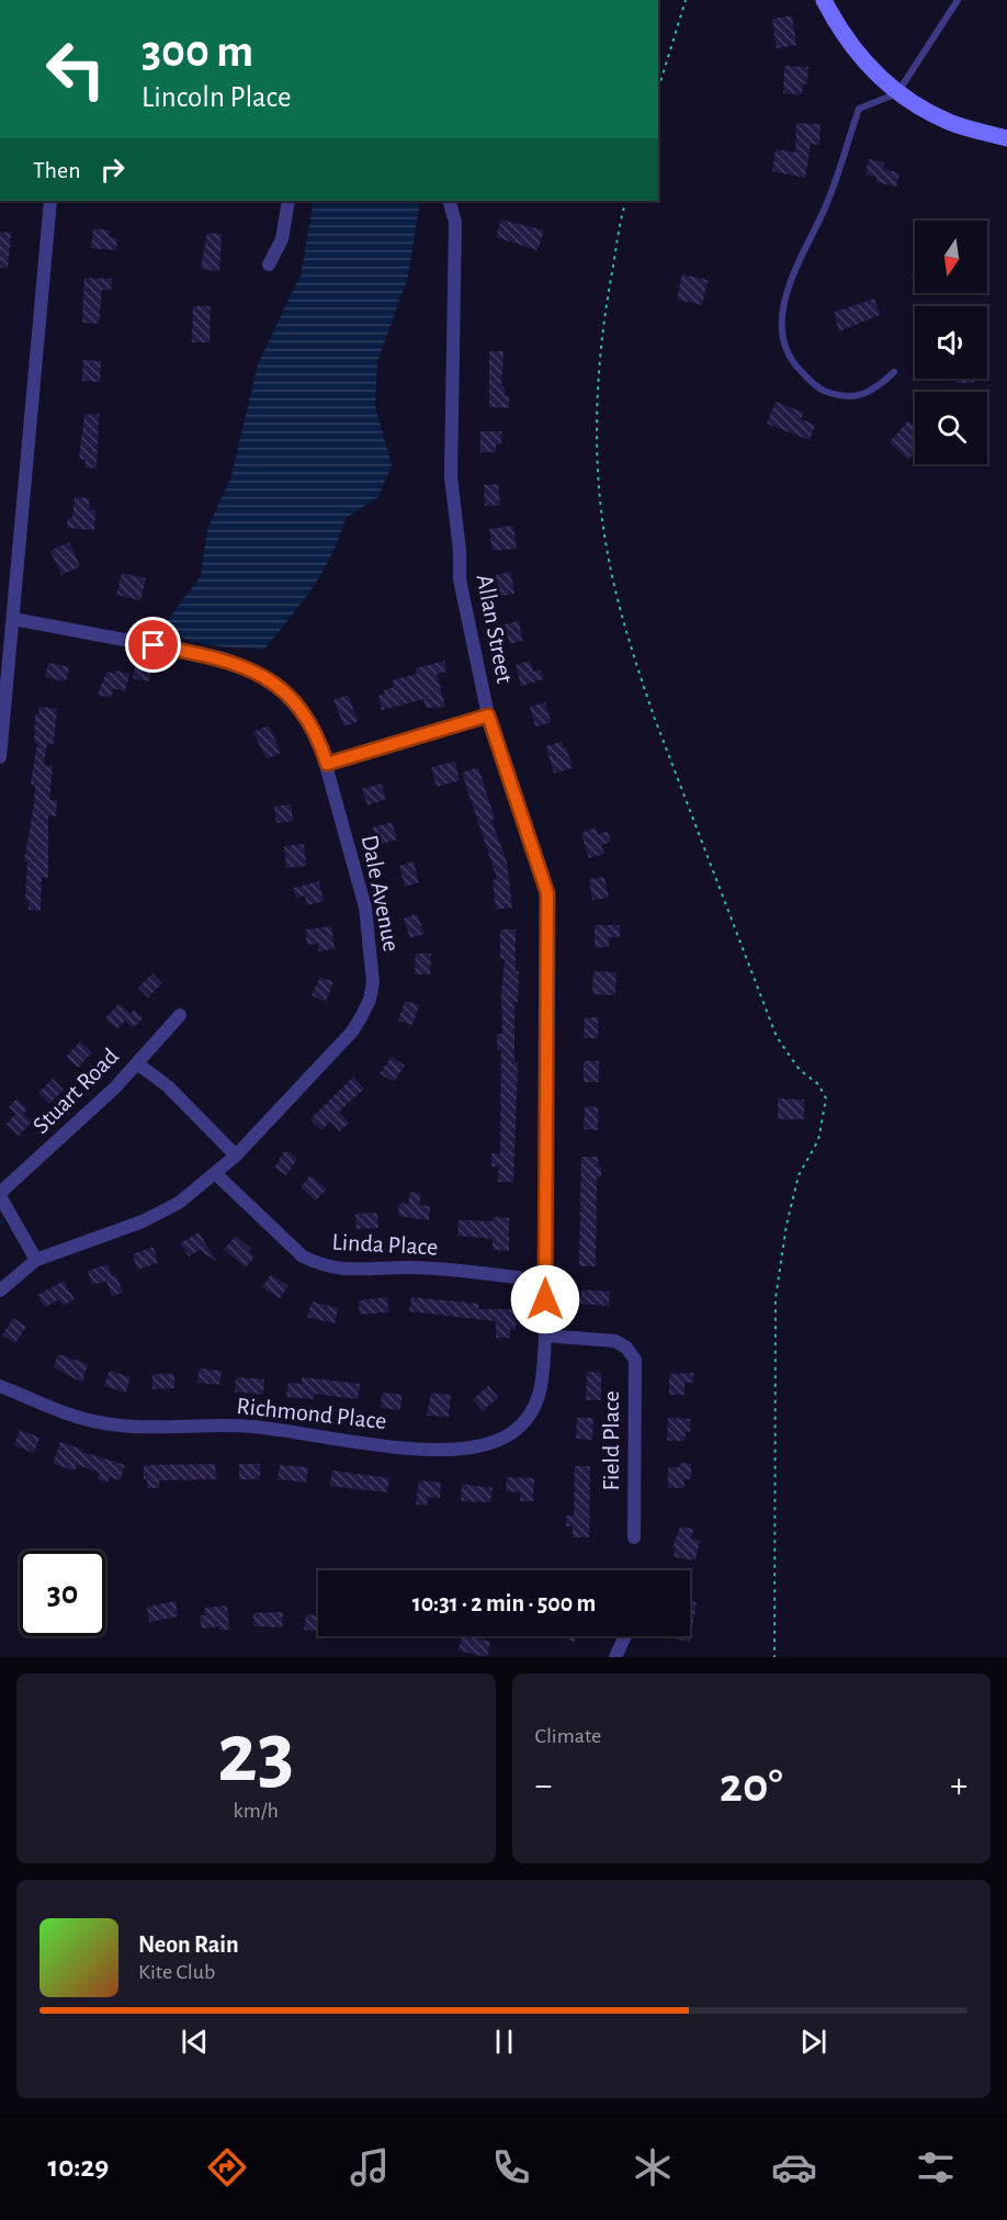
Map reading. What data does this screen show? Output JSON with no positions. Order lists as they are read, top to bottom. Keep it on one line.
{"streets":{"street":["Allan Street","Dale Avenue","Stuart Road","Linda Place","Richmond Place","Field Place"]},"crossings":[["Allan Street","Linda Place"],["Allan Street","Richmond Place"],["Allan Street","Field Place"],["Dale Avenue","Linda Place"],["Richmond Place","Field Place"]],"north":"bottom","page":{"turn":["300 m","Lincoln Place"],"then":"Then","limit":"30","trip":"10:31 · 2 min · 500 m","tile":[["23","km/h"],"Climate"],"heat":["−","20°","+"],"song":["Neon Rain","Kite Club"],"tabs":"10:29"}}
